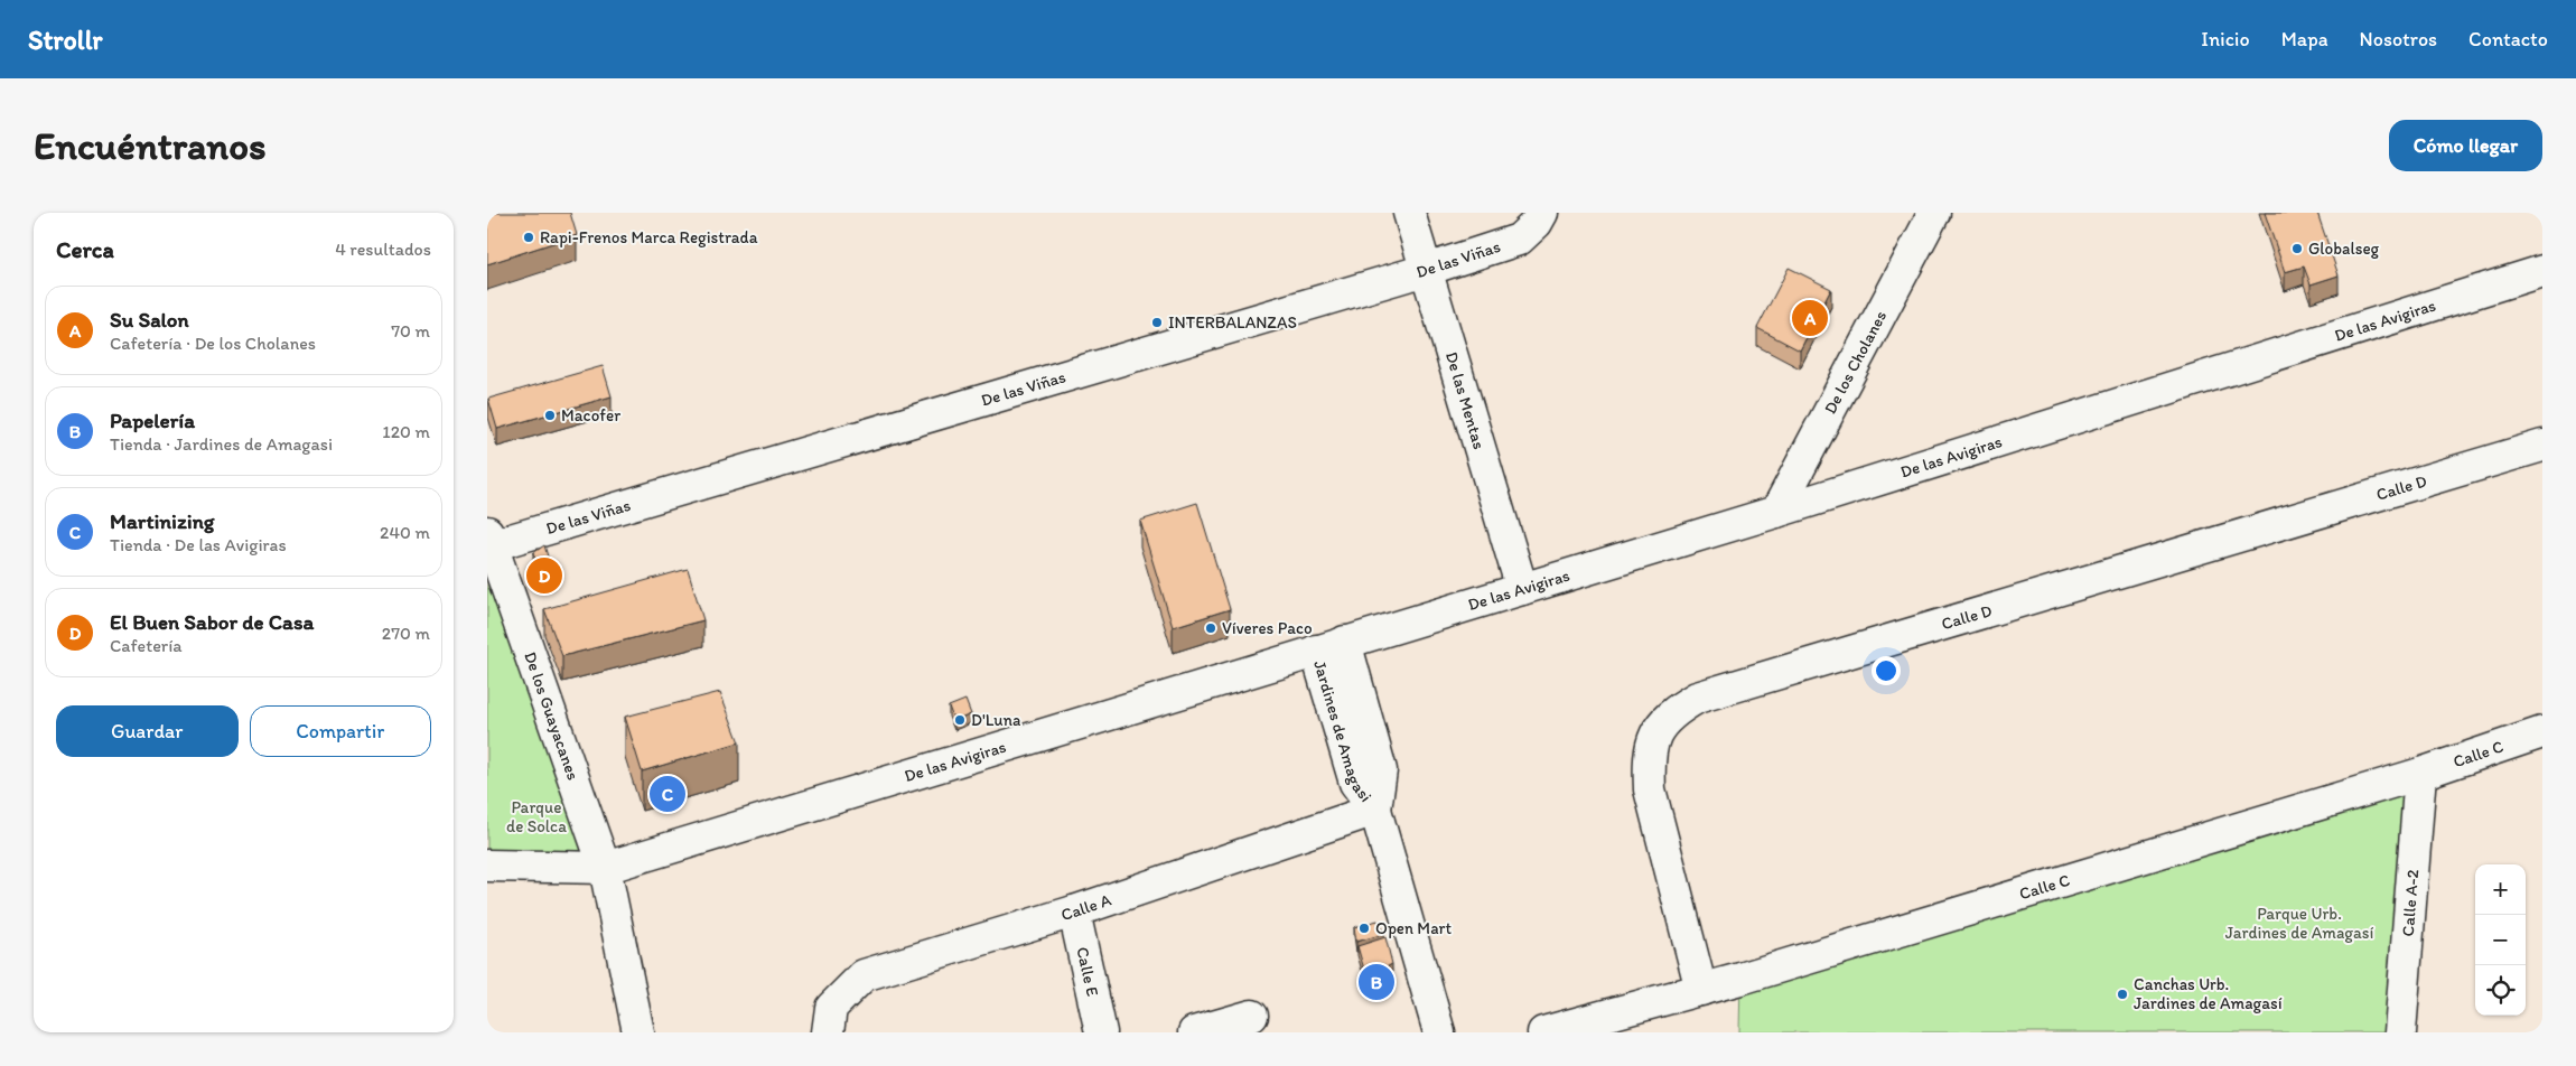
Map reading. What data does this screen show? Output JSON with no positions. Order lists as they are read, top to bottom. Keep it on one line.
{"streets":{"street":["De las Viñas","De las Avigiras","De los Cholanes","De las Mentas","Calle D","De los Guayacanes","Jardines de Amagasi","Calle C","Calle A-2","Calle A","Calle E"]},"crossings":[["De las Viñas","De las Mentas"],["De las Viñas","De los Guayacanes"],["De las Avigiras","De los Cholanes"],["De las Avigiras","De las Mentas"],["De las Avigiras","De los Guayacanes"],["De las Avigiras","Jardines de Amagasi"],["Calle D","Calle C"],["Jardines de Amagasi","Calle A"],["Calle C","Calle A-2"],["Calle A","Calle E"]],"parks":["Parque de Solca","Parque Urb. Jardines de Amagasí"],"places":["Rapi-Frenos Marca Registrada","Globalseg","INTERBALANZAS","Macofer","Víveres Paco","D'Luna","Open Mart","Canchas Urb. Jardines de Amagasí"],"page":{"header":"Strollr","nav":["Inicio","Mapa","Nosotros","Contacto"],"buttons":["Cómo llegar",["Guardar","Compartir"]],"title":"Encuéntranos","heading":["Cerca","4 resultados"],"list":[{"mark":"A","name":"Su Salon","note":"Cafetería · De los Cholanes","value":"70 m"},{"mark":"B","name":"Papelería","note":"Tienda · Jardines de Amagasi","value":"120 m"},{"mark":"C","name":"Martinizing","note":"Tienda · De las Avigiras","value":"240 m"},{"mark":"D","name":"El Buen Sabor de Casa","note":"Cafetería","value":"270 m"}],"pins":["A","D","C","B"],"map_buttons":["+","−"]}}
